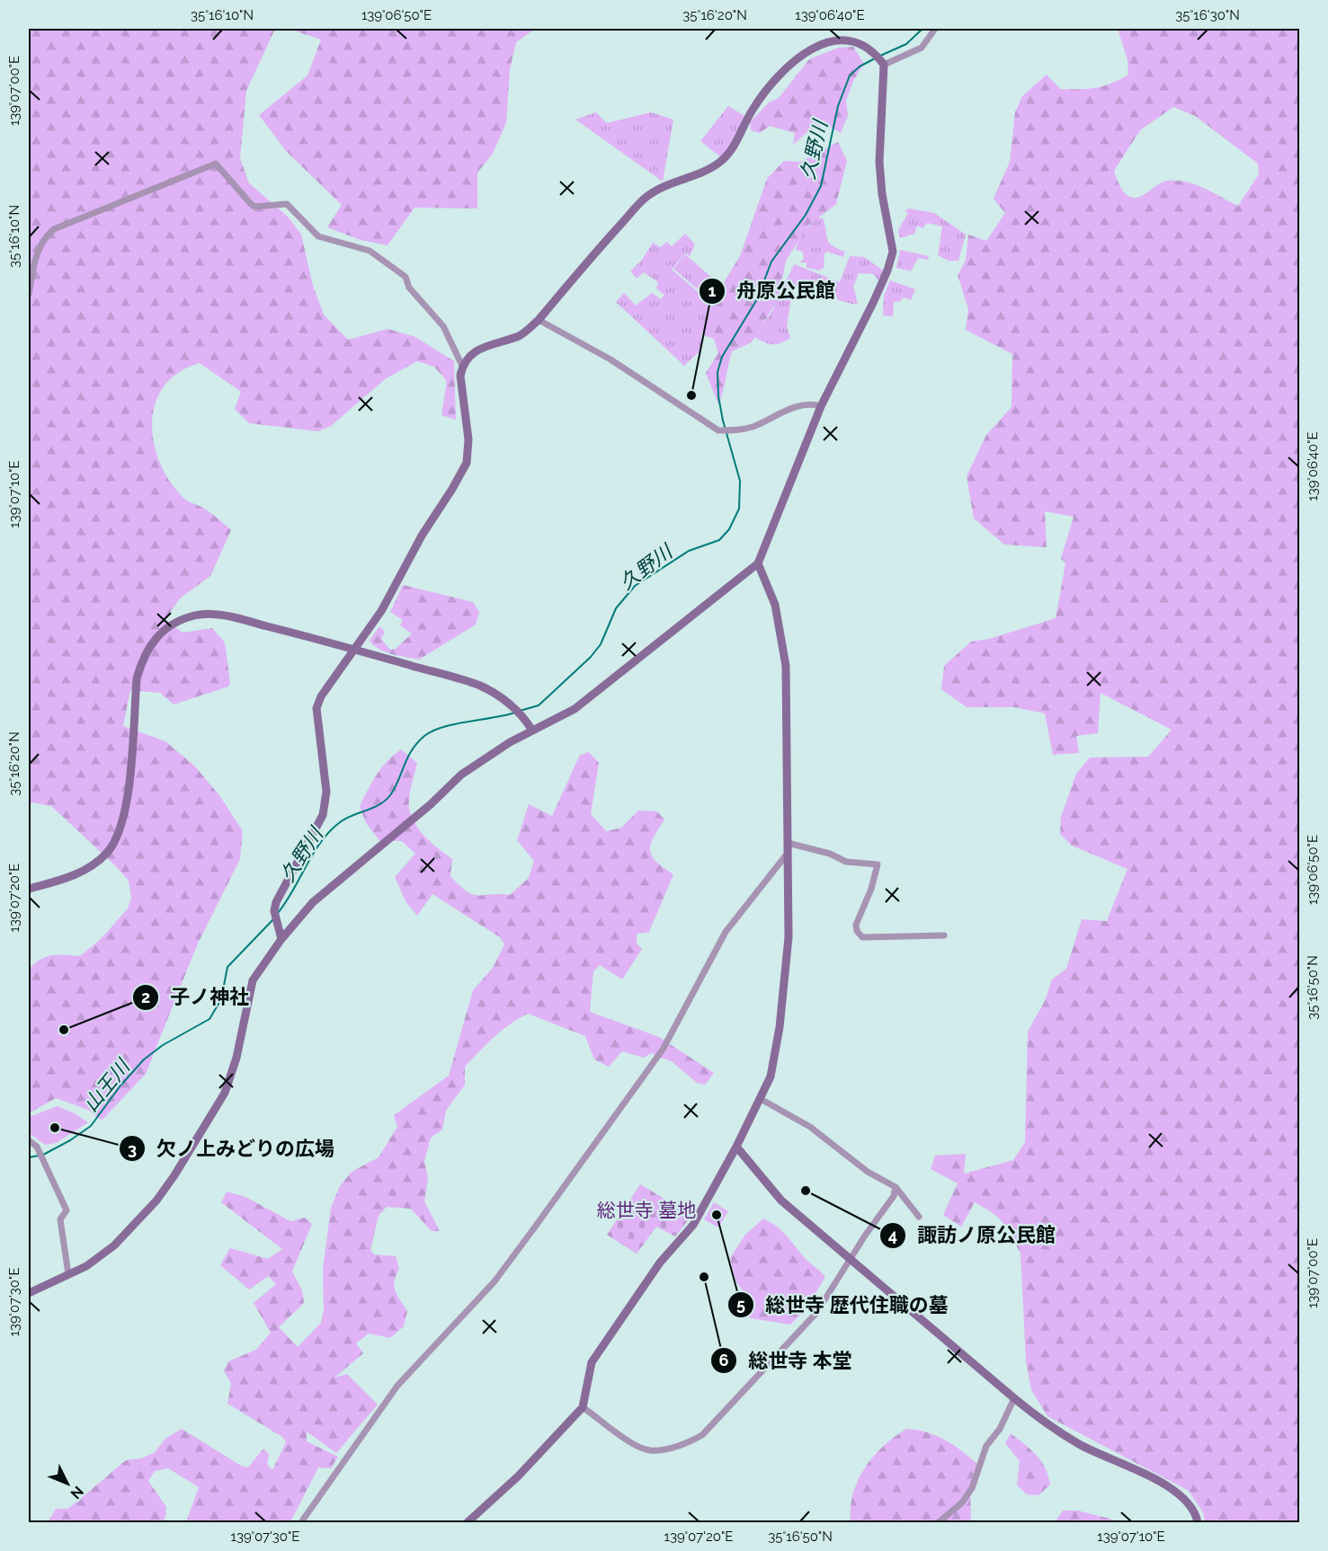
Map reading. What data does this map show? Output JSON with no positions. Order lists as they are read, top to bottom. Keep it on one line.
{"water":["久野川","山王川"],"parks":["総世寺 墓地"],"places":["舟原公民館","子ノ神社","欠ノ上みどりの広場","諏訪ノ原公民館","総世寺 歴代住職の墓","総世寺 本堂"],"north":"bottom right","coordinates":["35°16'10\"N","139°06'50\"E","35°16'20\"N","139°06'40\"E","35°16'30\"N","139°07'00\"E","139°07'10\"E","139°07'20\"E","35°16'50\"N","139°07'30\"E"]}
